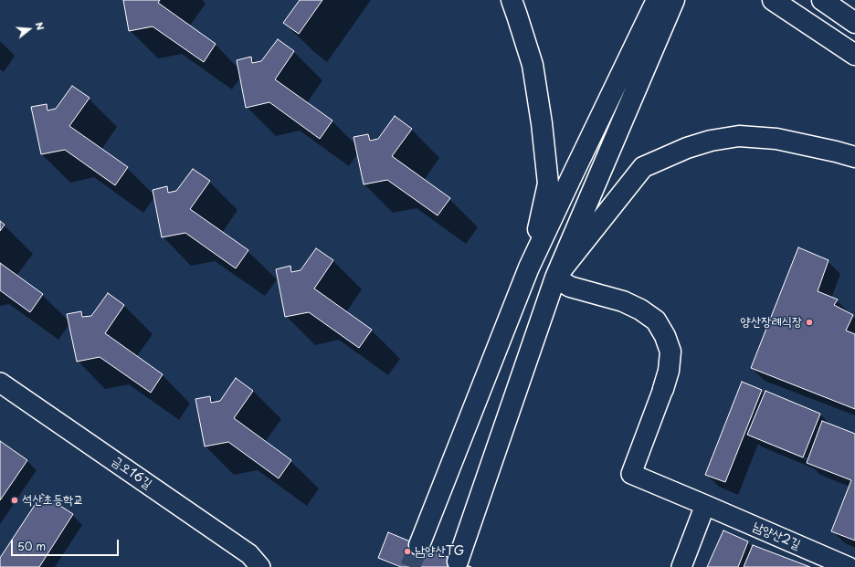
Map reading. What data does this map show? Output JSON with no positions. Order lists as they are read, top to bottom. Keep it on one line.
{"streets":{"street":["금오16길","남양산2길"]},"places":["양산장례식장","석산초등학교","남양산TG"],"scale_bar":"50 m","north":"right"}
